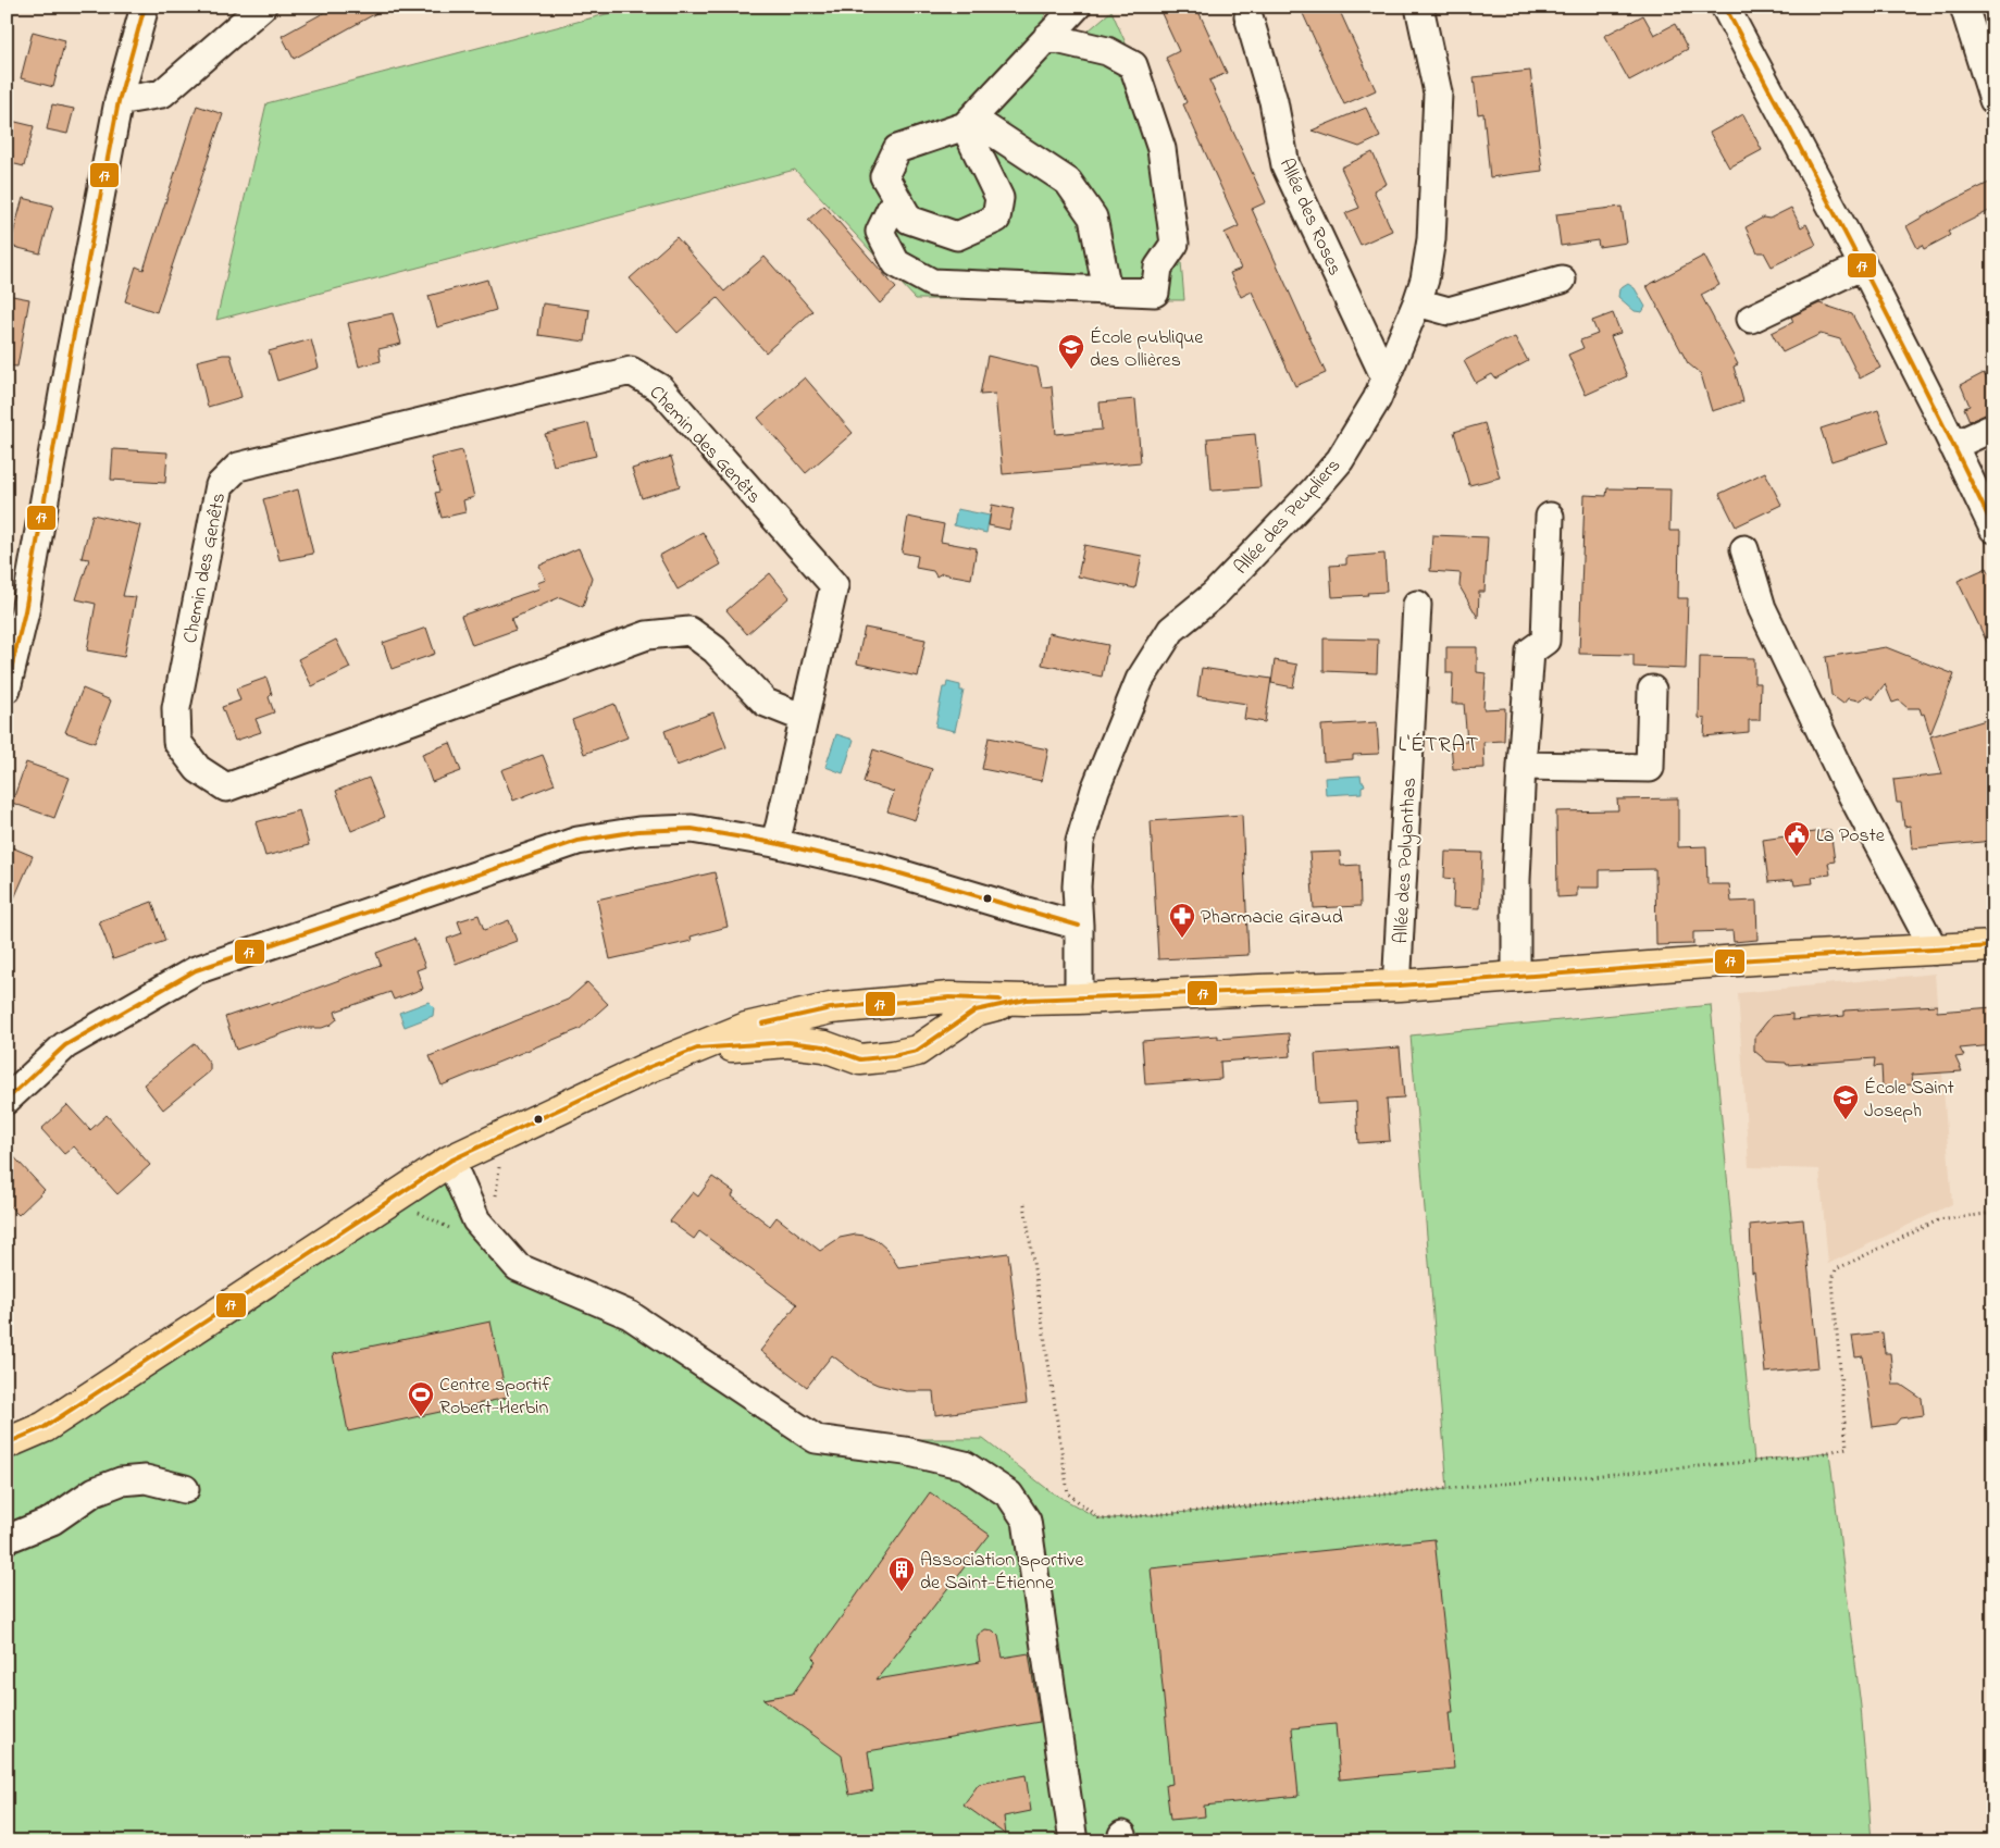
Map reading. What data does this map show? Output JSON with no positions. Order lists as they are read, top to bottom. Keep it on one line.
{"streets":{"street":["Allée des Roses","Chemin des Genêts","Allée des Peupliers","Allée des Polyanthas"]},"crossings":[["Allée des Roses","Allée des Peupliers"]],"districts":["L'ÉTRAT"],"places":{"school or university":["École publique des Ollières","École Saint Joseph"],"public building":["La Poste"],"pharmacy":["Pharmacie Giraud"],"sports":["Centre sportif Robert-Herbin"],"building":["Association sportive de Saint-Étienne"]},"lines":["transit line 17"]}
